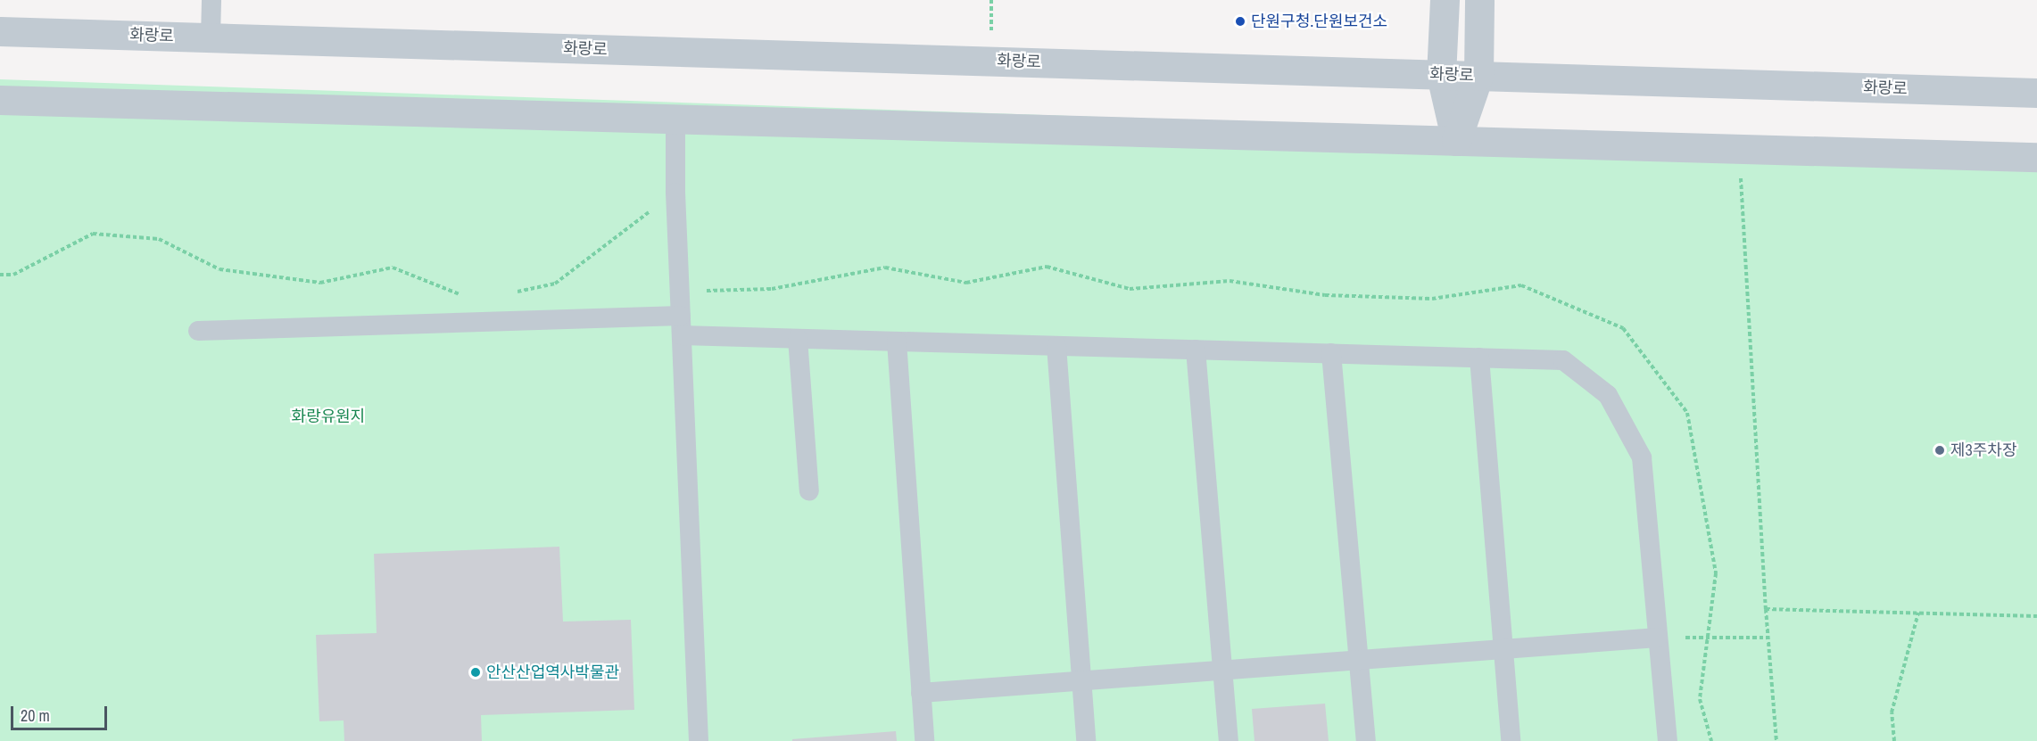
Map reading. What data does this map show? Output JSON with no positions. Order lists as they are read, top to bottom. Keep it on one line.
{"streets":{"street":["화랑로"]},"parks":["화랑유원지"],"places":["단원구청.단원보건소","제3주차장","안산산업역사박물관"],"scale_bar":"20 m"}
